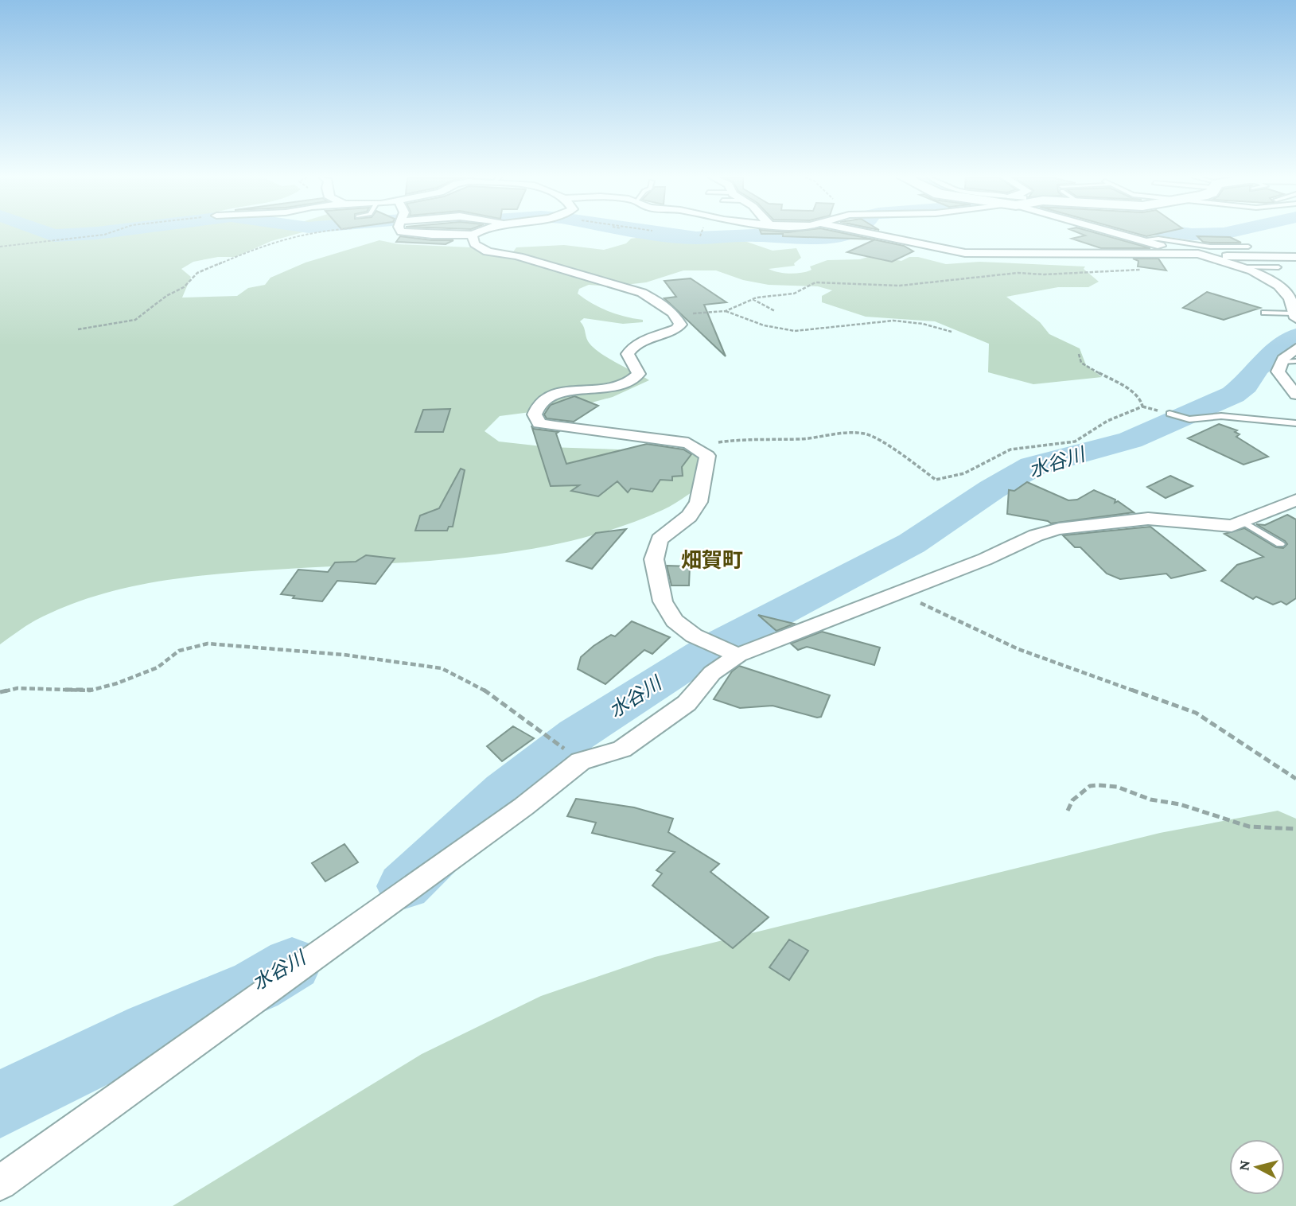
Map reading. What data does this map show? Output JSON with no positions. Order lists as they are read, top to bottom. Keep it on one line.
{"districts":["畑賀町"],"water":["水谷川"],"north":"left"}
